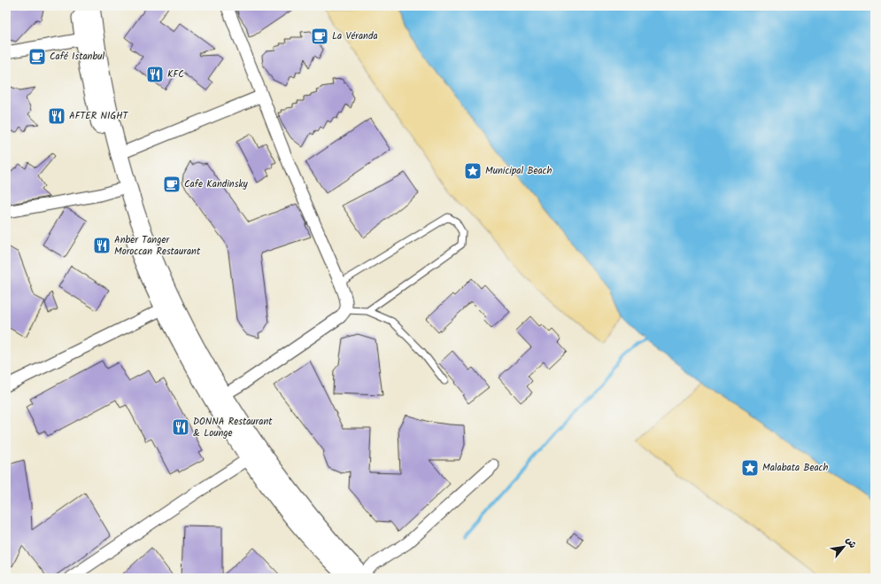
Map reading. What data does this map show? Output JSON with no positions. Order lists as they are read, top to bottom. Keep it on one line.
{"places":{"cafe":["La Véranda","Café Istanbul","Cafe Kandinsky"],"restaurant":["KFC","AFTER NIGHT","Anber Tanger Moroccan Restaurant","DONNA Restaurant & Lounge"],"place":["Municipal Beach","Malabata Beach"]},"north":"top right"}
